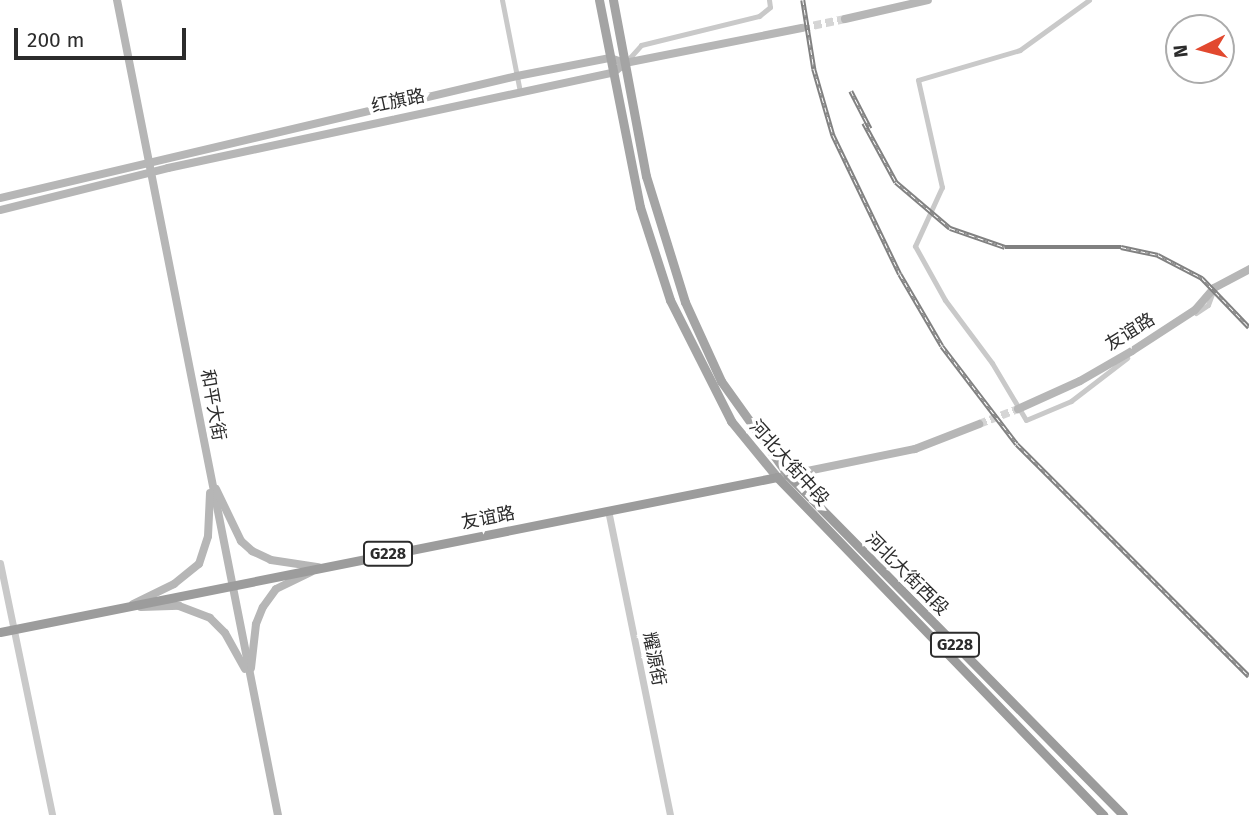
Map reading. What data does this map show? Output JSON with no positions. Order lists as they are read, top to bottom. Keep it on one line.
{"streets":{"highway":["友谊路","河北大街中段","G228","河北大街西段"],"main road":["红旗路","和平大街"],"street":["耀源街"]},"crossings":[["红旗路","和平大街"],["红旗路","河北大街中段"],["友谊路","和平大街"],["友谊路","河北大街中段"],["友谊路","河北大街西段"],["友谊路","耀源街"]],"scale_bar":"200 m","north":"left"}
